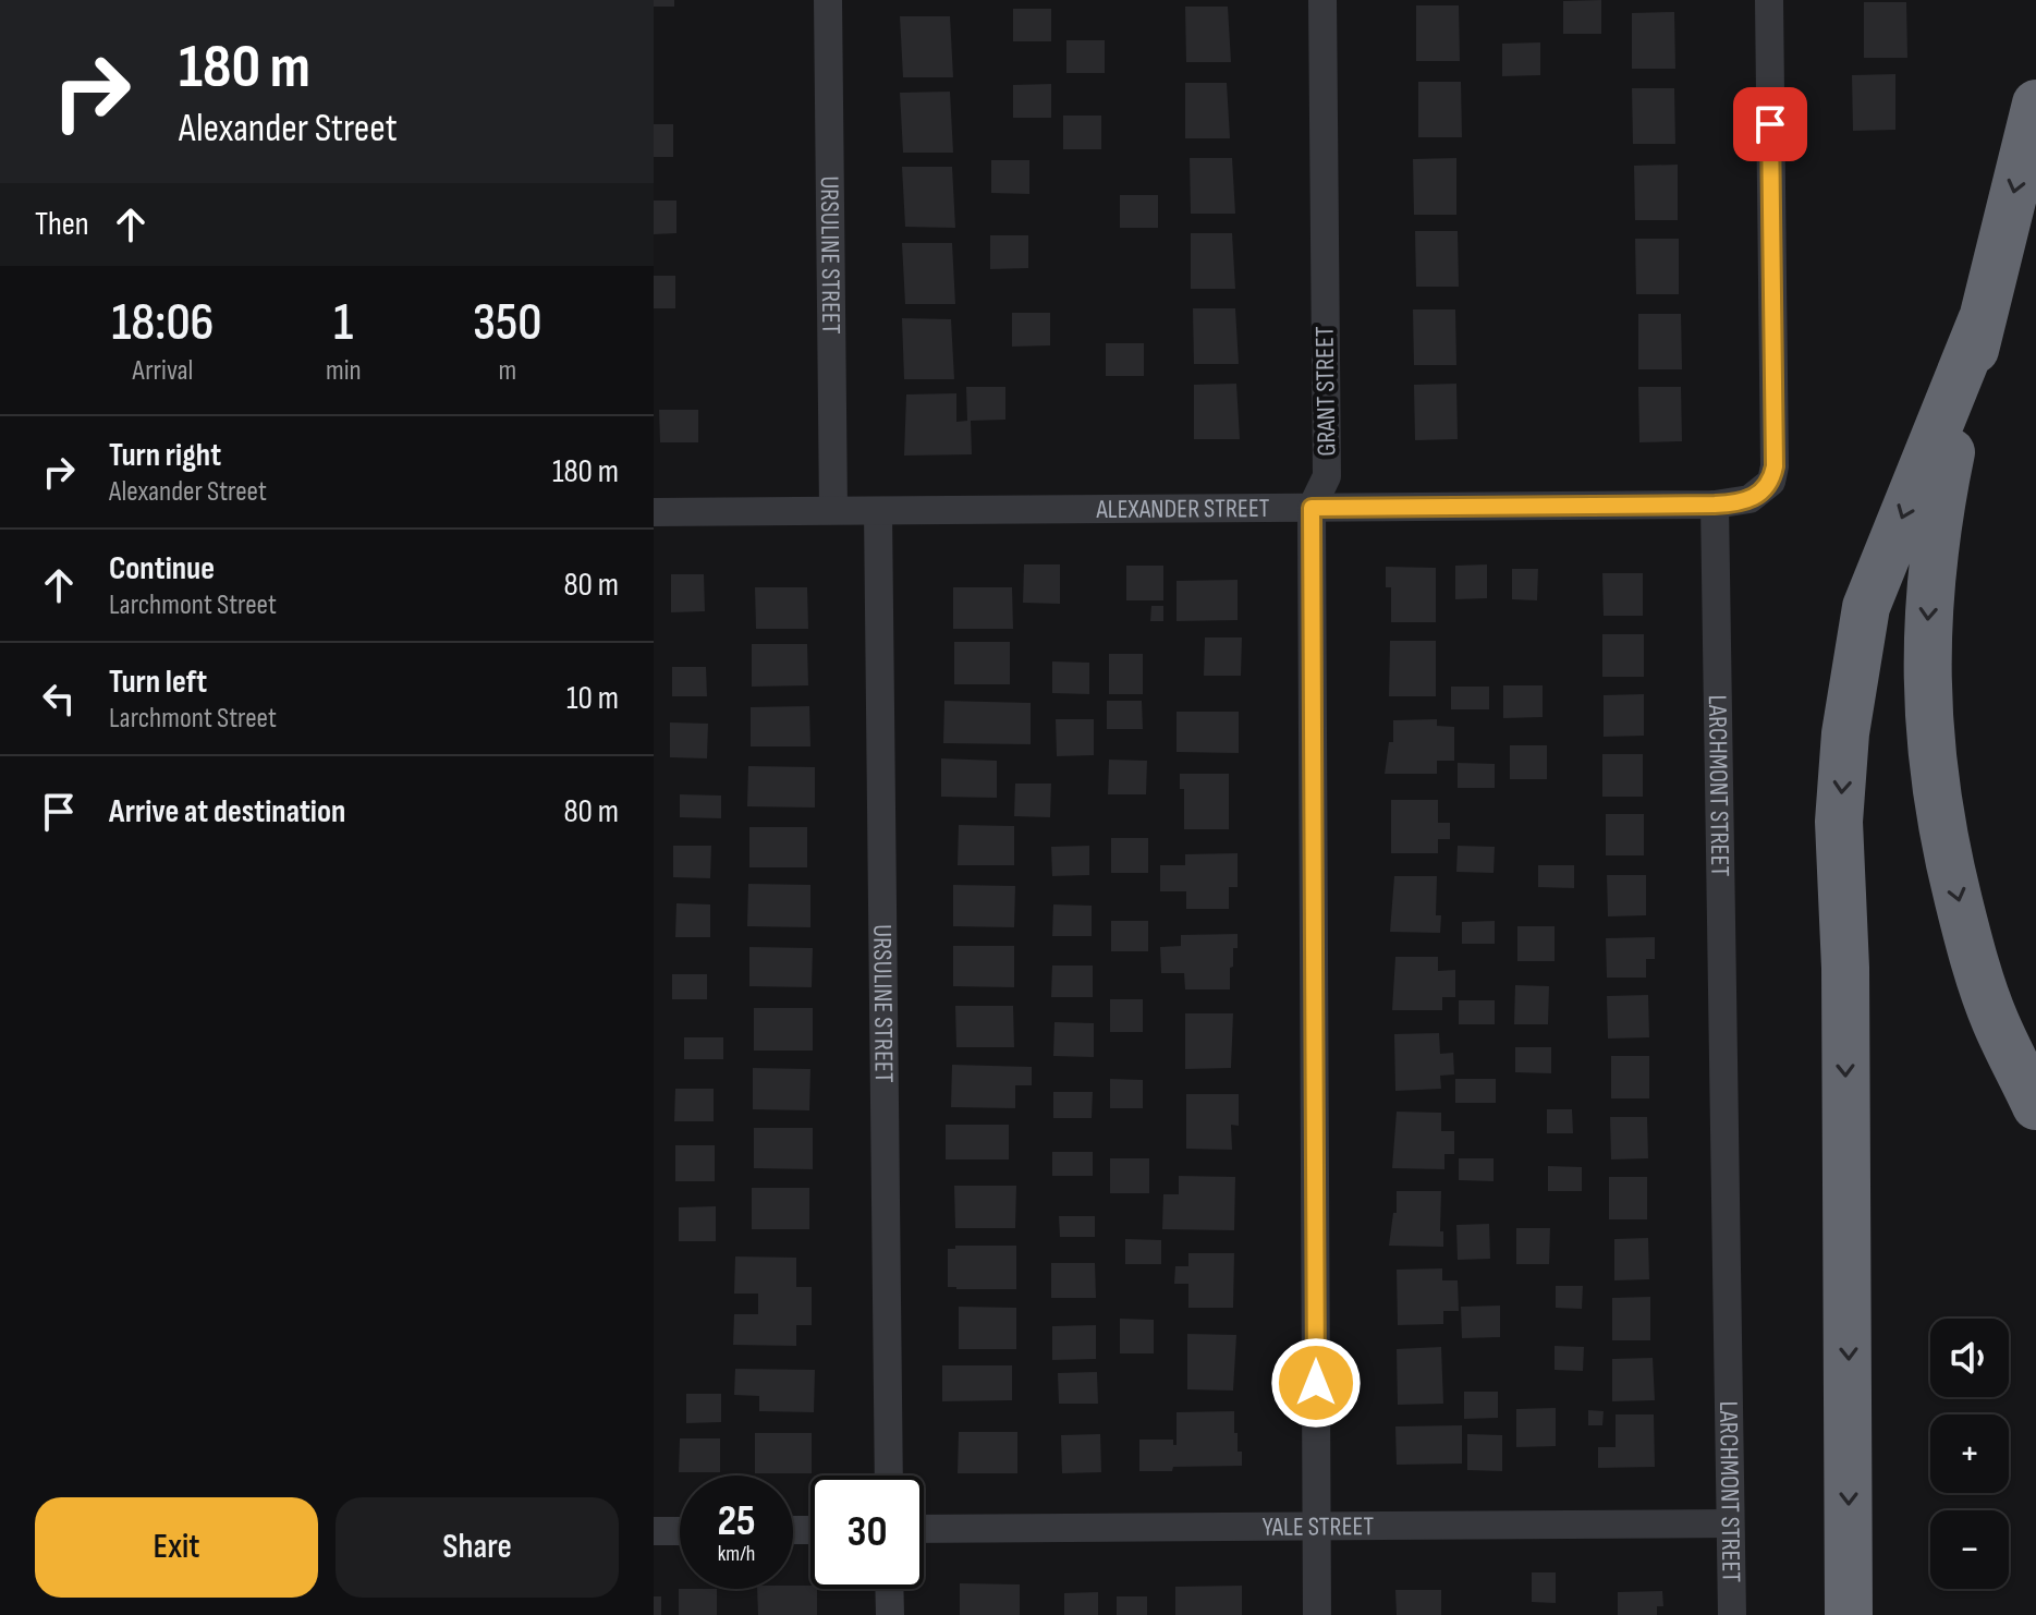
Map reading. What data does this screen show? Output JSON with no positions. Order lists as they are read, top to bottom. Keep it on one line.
{"streets":{"street":["URSULINE STREET","GRANT STREET","ALEXANDER STREET","LARCHMONT STREET","YALE STREET"]},"crossings":[["URSULINE STREET","ALEXANDER STREET"],["GRANT STREET","ALEXANDER STREET"],["GRANT STREET","YALE STREET"],["ALEXANDER STREET","LARCHMONT STREET"],["LARCHMONT STREET","YALE STREET"]],"page":{"turn":["180 m","Alexander Street"],"then":"Then","eta":["18:06","Arrival","1","min","350","m"],"list":[{"name":"Turn right","note":"Alexander Street","value":"180 m"},{"name":"Continue","note":"Larchmont Street","value":"80 m"},{"name":"Turn left","note":"Larchmont Street","value":"10 m"},{"name":"Arrive at destination","value":"80 m"}],"map_buttons":["+","−"],"speed":"25 km/h","limit":"30","buttons":["Exit","Share"]}}
